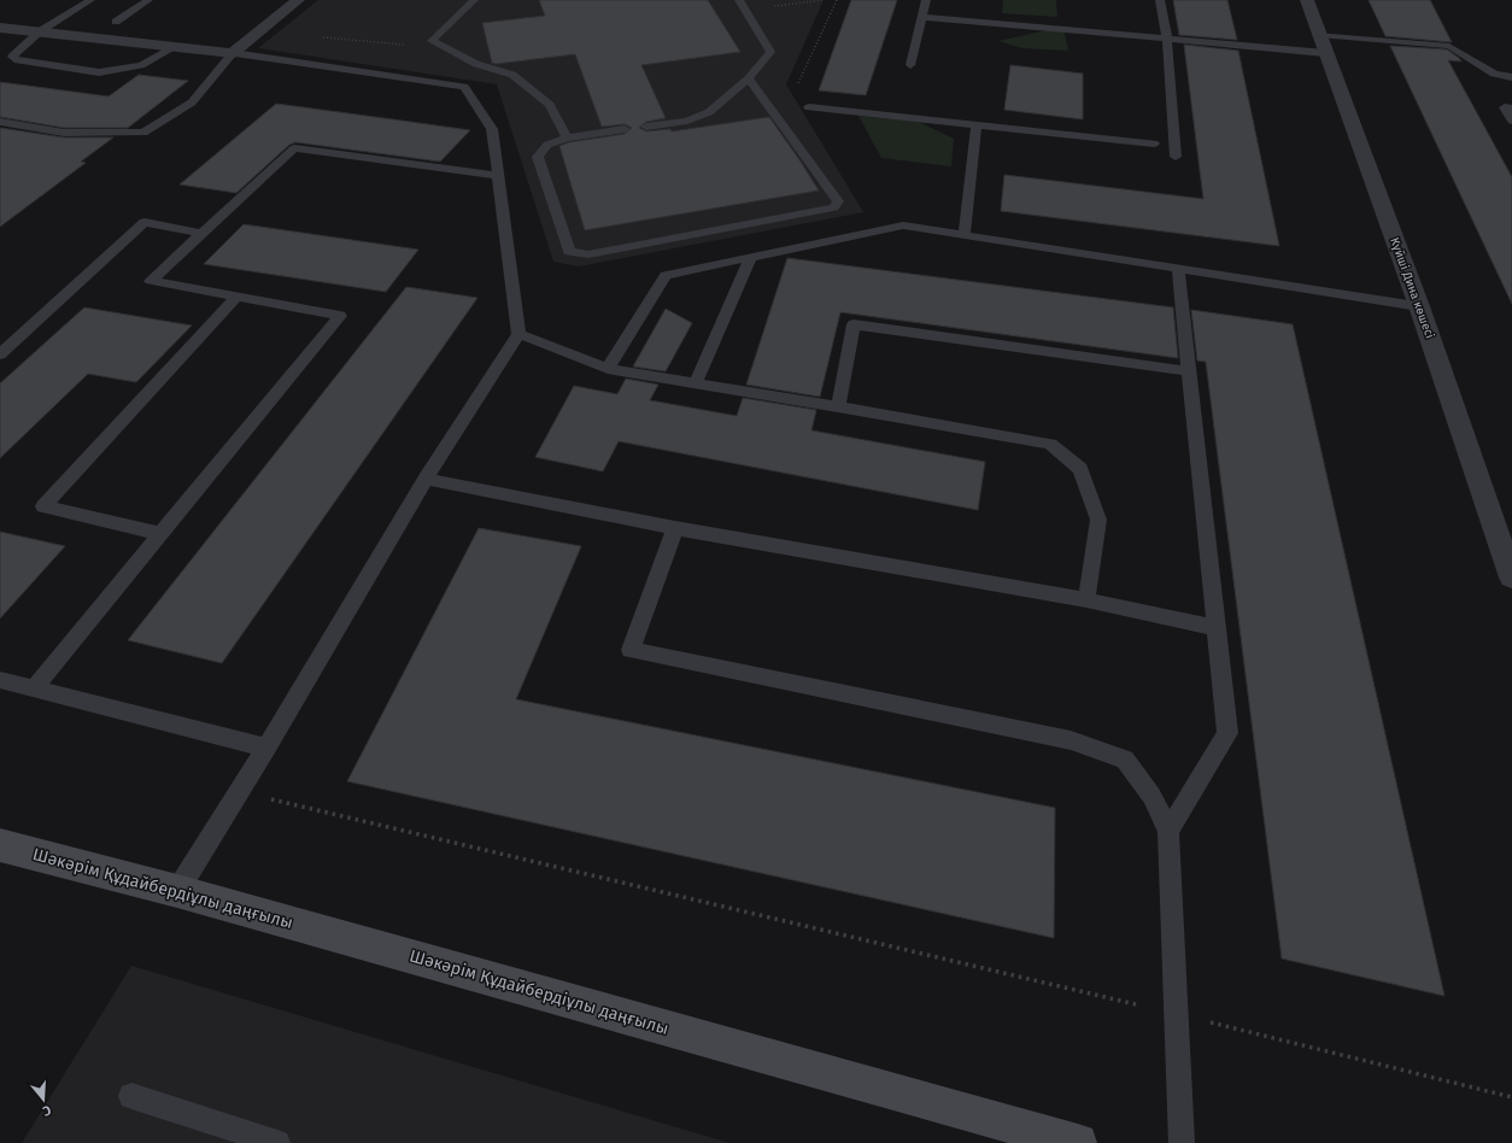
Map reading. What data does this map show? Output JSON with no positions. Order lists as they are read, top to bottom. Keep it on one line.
{"streets":{"main road":["Шәкәрім Құдайбердіұлы даңғылы"],"street":["Күйші Дина көшесі"]},"north":"bottom"}
